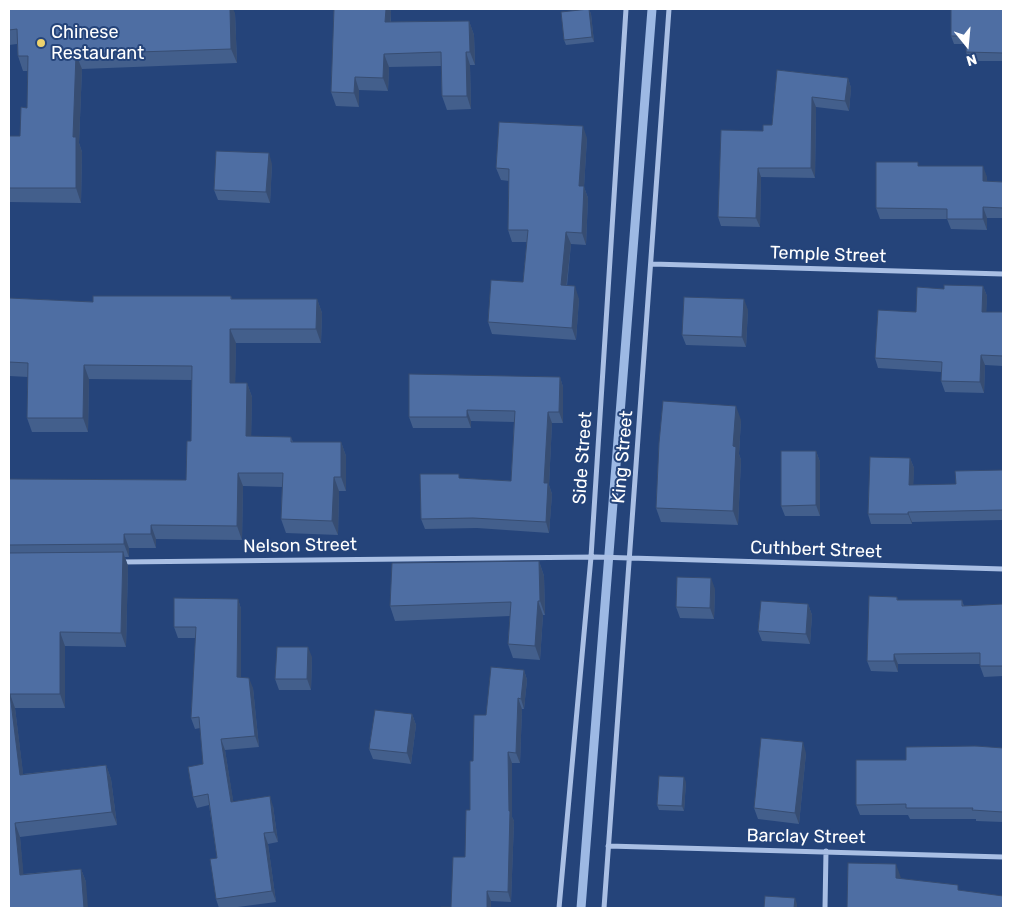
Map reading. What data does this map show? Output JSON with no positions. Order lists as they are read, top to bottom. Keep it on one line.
{"streets":{"street":["Temple Street","King Street","Side Street","Nelson Street","Cuthbert Street","Barclay Street"]},"crossings":[["Temple Street","King Street"],["King Street","Nelson Street"],["King Street","Cuthbert Street"],["King Street","Barclay Street"],["Side Street","Nelson Street"],["Nelson Street","Cuthbert Street"]],"places":["Chinese Restaurant"],"north":"bottom"}
